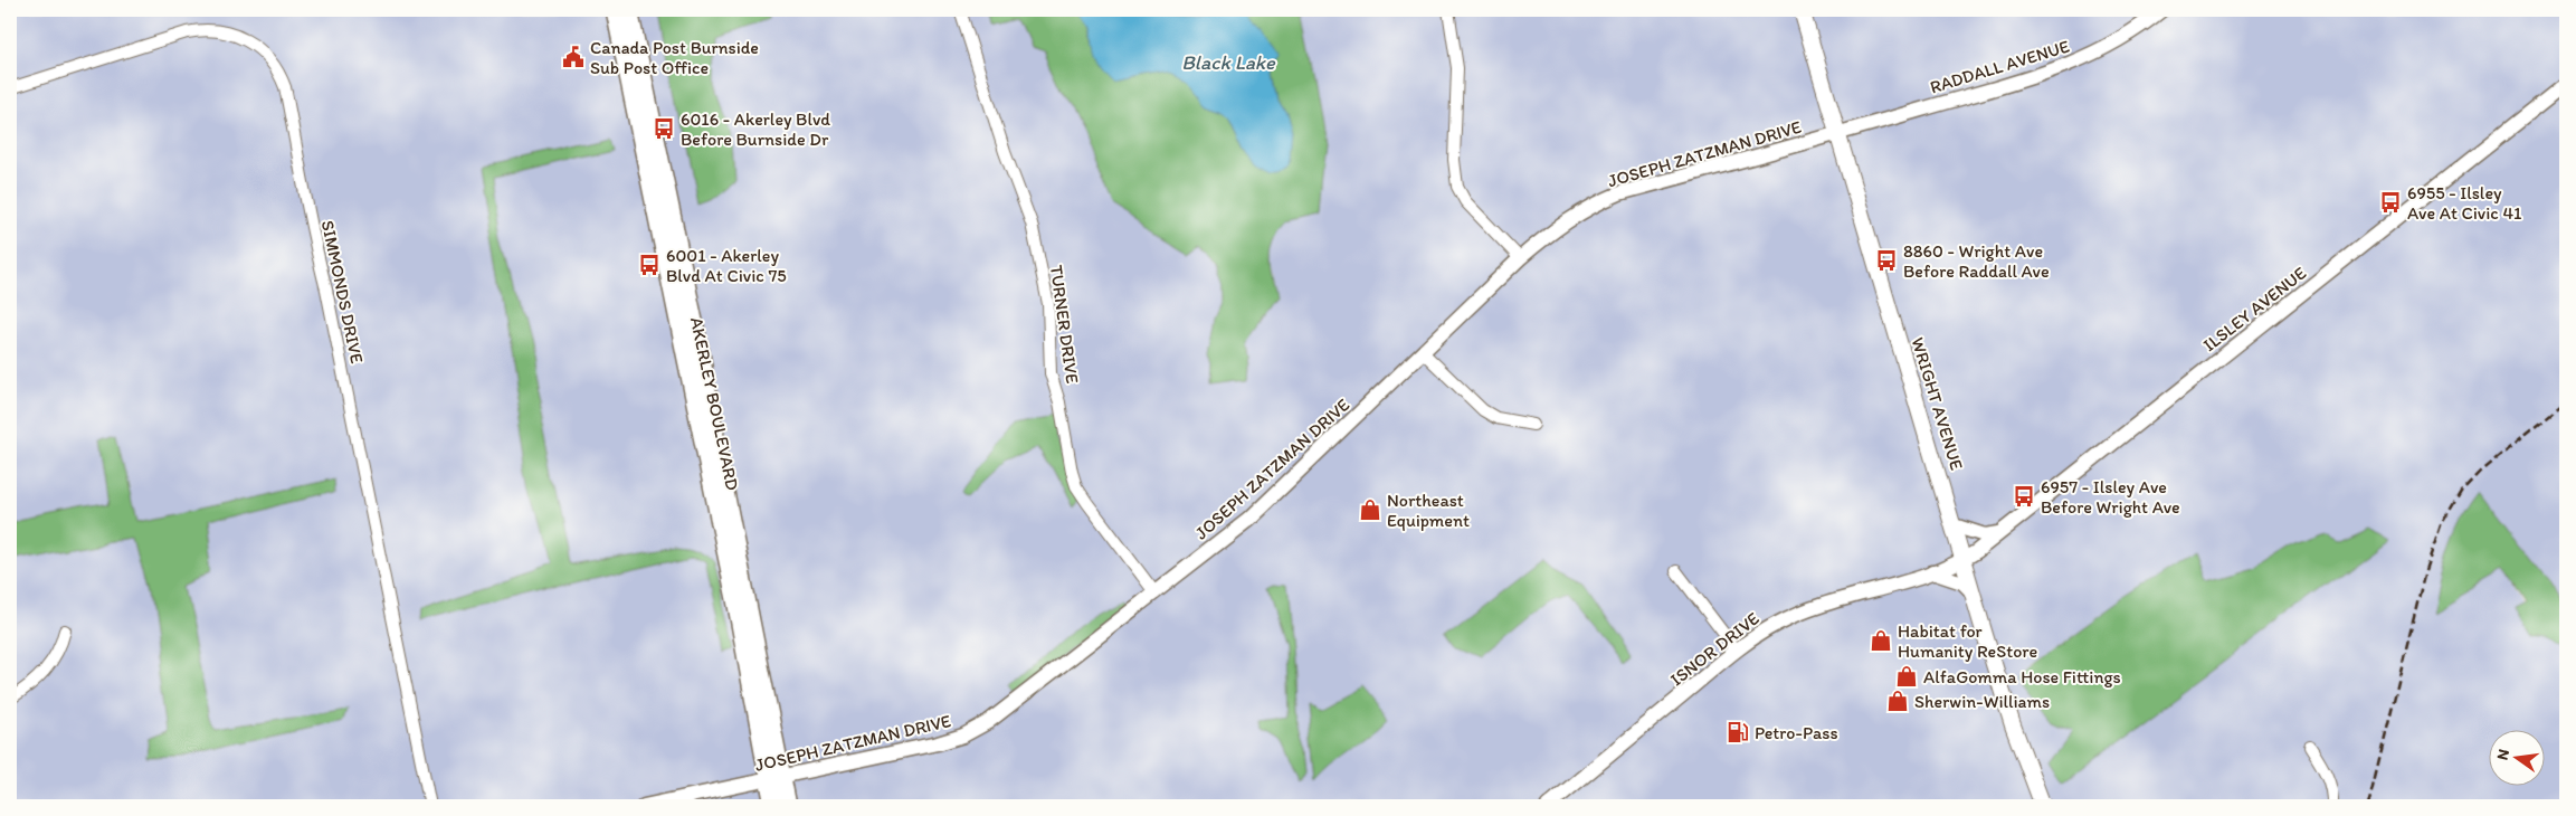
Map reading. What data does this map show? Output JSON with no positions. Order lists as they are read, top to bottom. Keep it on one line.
{"streets":{"main road":["AKERLEY BOULEVARD","WRIGHT AVENUE"],"street":["RADDALL AVENUE","JOSEPH ZATZMAN DRIVE","SIMMONDS DRIVE","ILSLEY AVENUE","TURNER DRIVE","ISNOR DRIVE"]},"crossings":[["RADDALL AVENUE","JOSEPH ZATZMAN DRIVE"],["RADDALL AVENUE","WRIGHT AVENUE"],["JOSEPH ZATZMAN DRIVE","TURNER DRIVE"],["JOSEPH ZATZMAN DRIVE","AKERLEY BOULEVARD"],["JOSEPH ZATZMAN DRIVE","WRIGHT AVENUE"],["ILSLEY AVENUE","WRIGHT AVENUE"],["ILSLEY AVENUE","ISNOR DRIVE"],["WRIGHT AVENUE","ISNOR DRIVE"]],"water":["Black Lake"],"places":{"public building":["Canada Post Burnside Sub Post Office"],"bus stop":["6016 - Akerley Blvd Before Burnside Dr","6955 - Ilsley Ave At Civic 41","8860 - Wright Ave Before Raddall Ave","6001 - Akerley Blvd At Civic 75","6957 - Ilsley Ave Before Wright Ave"],"shop":["Northeast Equipment","Habitat for Humanity ReStore","AlfaGomma Hose Fittings","Sherwin-Williams"],"fuel station":["Petro-Pass"]},"north":"left"}
